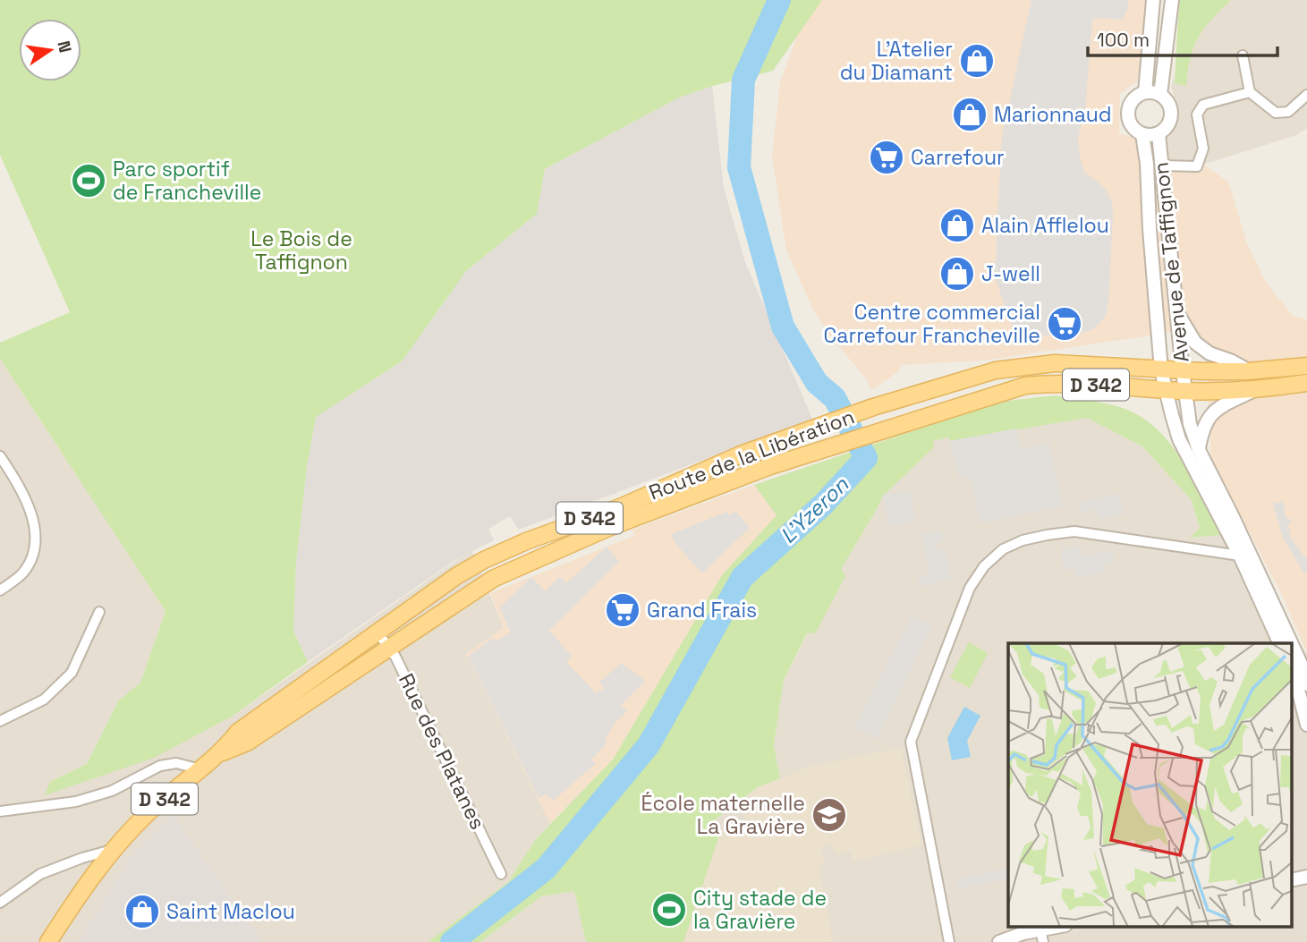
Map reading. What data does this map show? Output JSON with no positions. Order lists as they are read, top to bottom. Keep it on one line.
{"streets":{"main road":["D 342","Route de la Libération"],"street":["Avenue de Taffignon","Rue des Platanes"]},"crossings":[["Avenue de Taffignon","D 342"],["Avenue de Taffignon","Route de la Libération"],["D 342","Route de la Libération"],["Route de la Libération","Rue des Platanes"]],"water":["L'Yzeron"],"parks":["Le Bois de Taffignon"],"places":{"shop":["L’Atelier du Diamant","Marionnaud","Alain Afflelou","J-well","Saint Maclou"],"supermarket":["Carrefour","Centre commercial Carrefour Francheville","Grand Frais"],"sports":["Parc sportif de Francheville","City stade de la Gravière"],"school or university":["École maternelle La Gravière"]},"scale_bar":"100 m","north":"right"}
